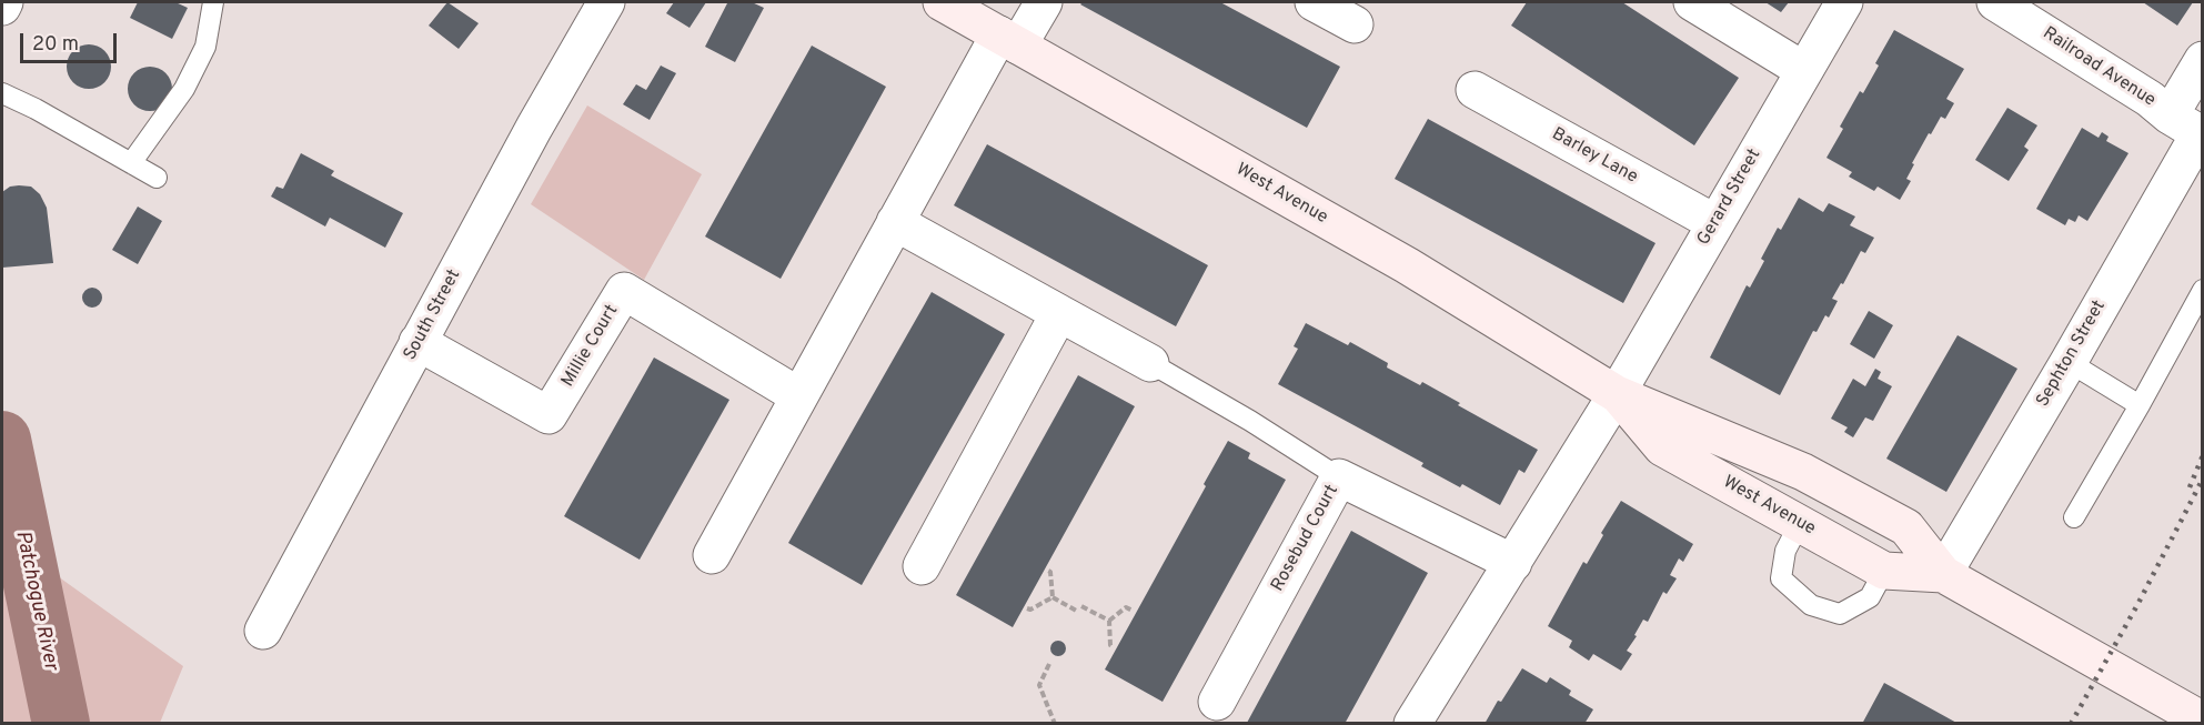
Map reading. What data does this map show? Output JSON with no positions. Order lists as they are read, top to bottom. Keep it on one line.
{"streets":{"main road":["West Avenue"],"street":["Railroad Avenue","Barley Lane","Gerard Street","South Street","Millie Court","Sephton Street","Rosebud Court"]},"crossings":[["Railroad Avenue","Sephton Street"],["Barley Lane","Gerard Street"],["West Avenue","Gerard Street"],["West Avenue","Sephton Street"],["South Street","Millie Court"]],"water":["Patchogue River"],"scale_bar":"20 m"}
